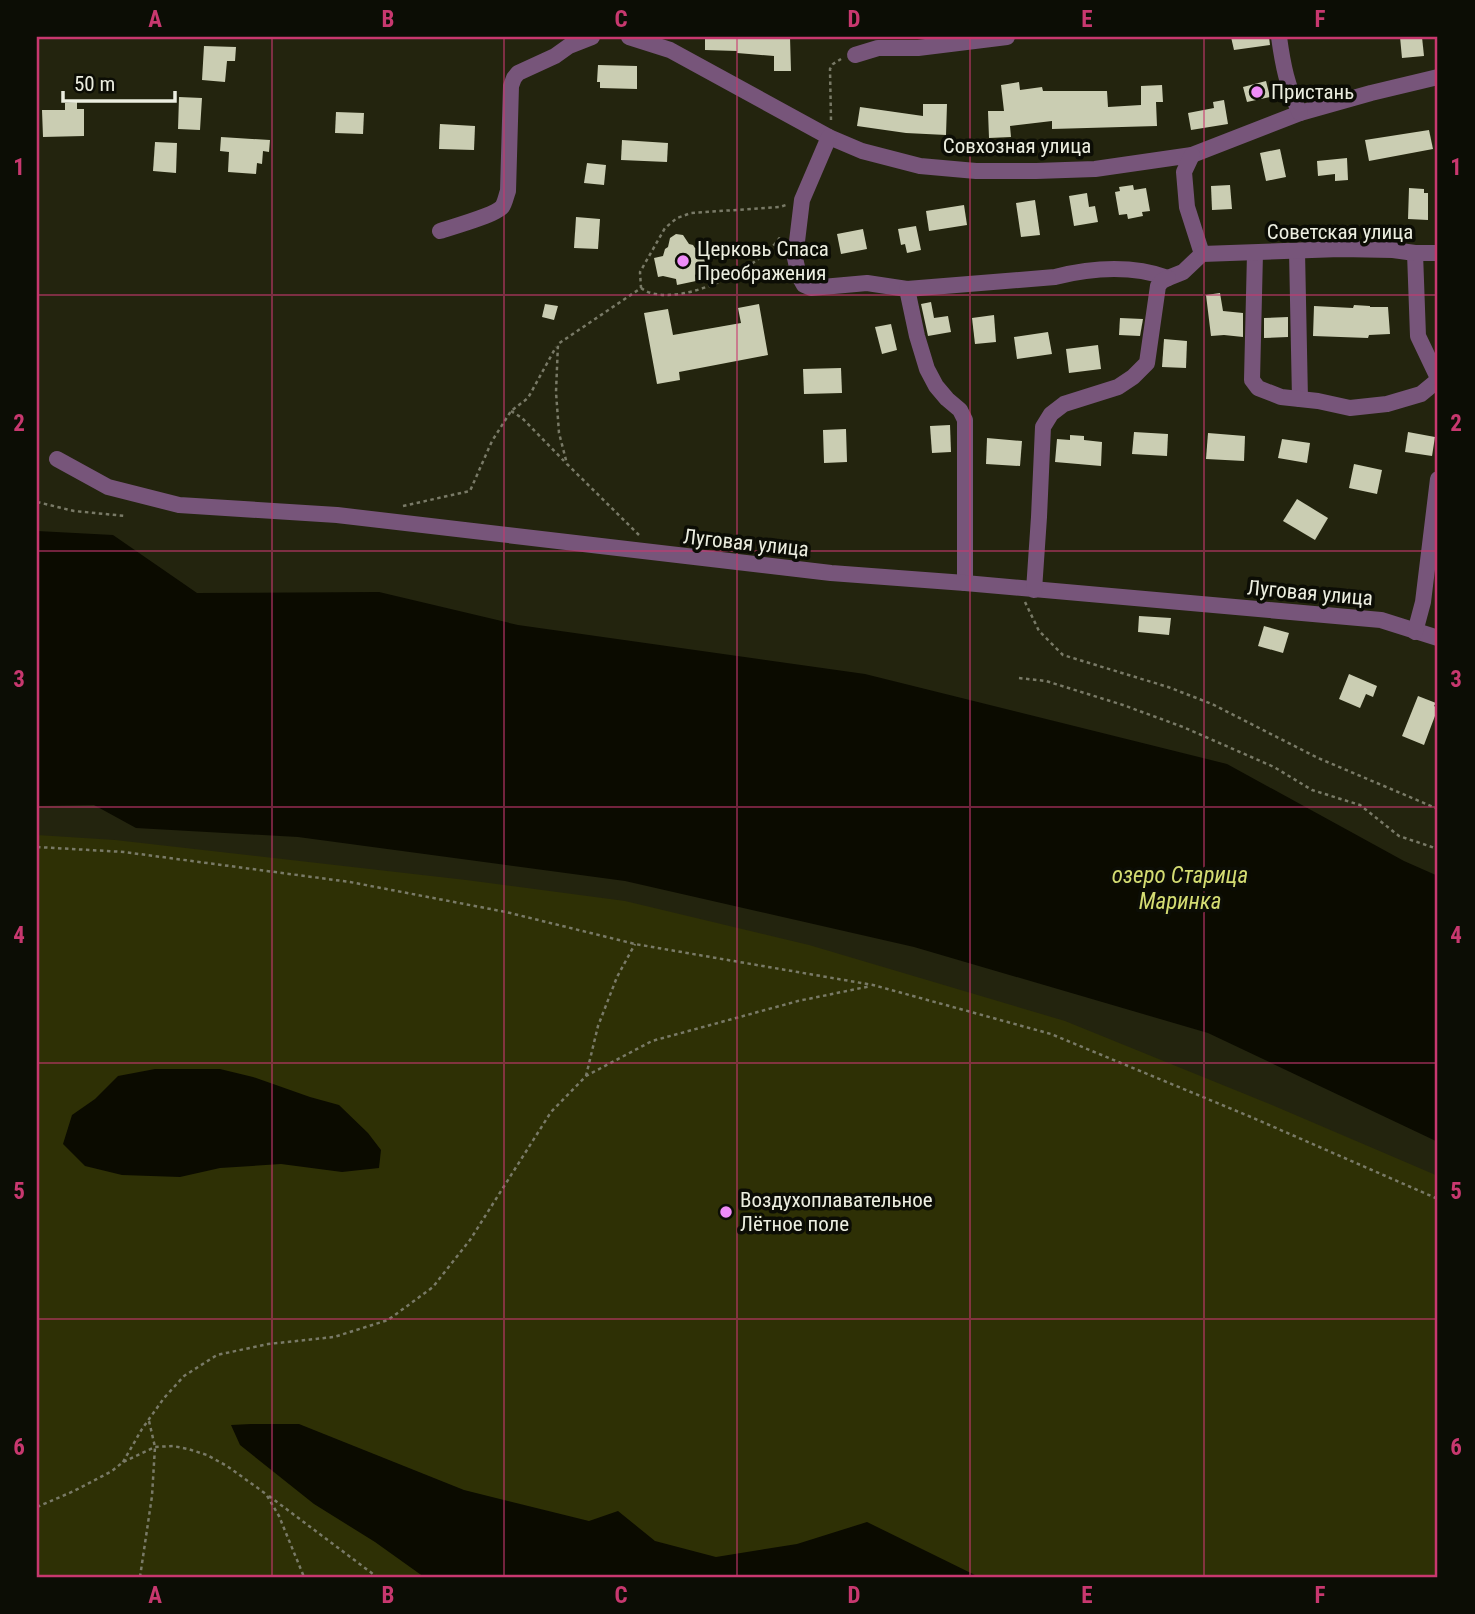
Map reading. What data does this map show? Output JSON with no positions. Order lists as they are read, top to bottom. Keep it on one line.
{"streets":{"street":["Совхозная улица","Советская улица","Луговая улица"]},"water":["озеро Старица Маринка"],"places":["Пристань","Церковь Спаса Преображения","Воздухоплавательное Лётное поле"],"scale_bar":"50 m","grid":{"columns":["A","B","C","D","E","F"],"rows":["1","2","3","4","5","6"]}}
